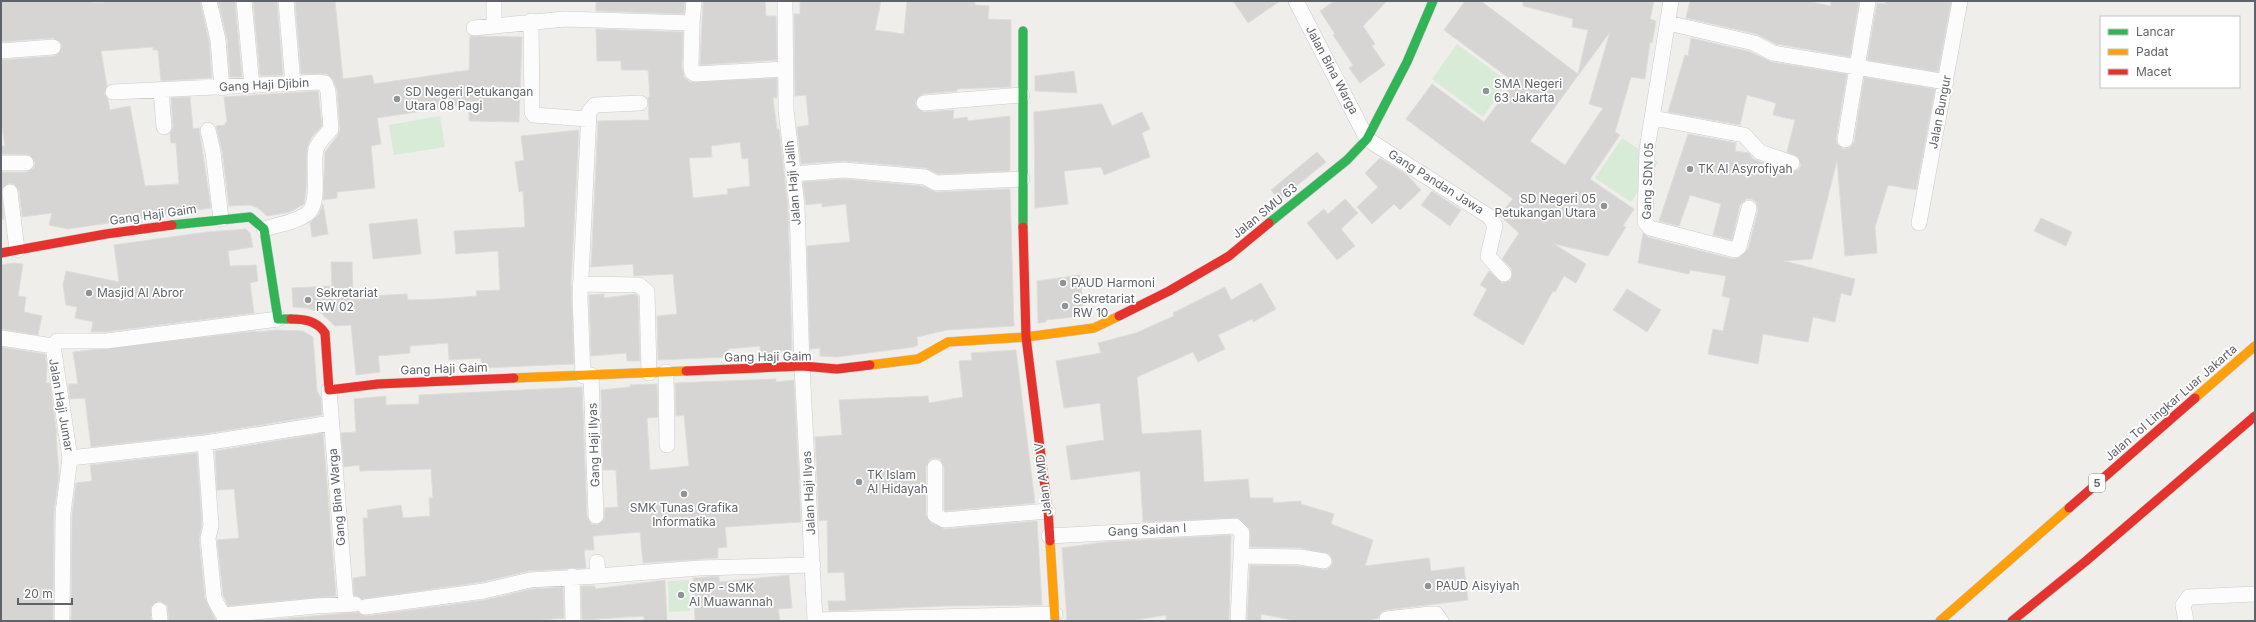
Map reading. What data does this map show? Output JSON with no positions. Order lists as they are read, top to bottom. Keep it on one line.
{"streets":{"main road":["Jalan SMU 63","Gang Haji Gaim","Jalan Tol Lingkar Luar Jakarta","Jalan AMD V","5"],"street":["Jalan Bina Warga","Gang Haji Djibin","Jalan Bungur","Gang SDN 05","Gang Pandan Jawa","Jalan Haji Jalih","Jalan Haji Jumar","Gang Haji Ilyas","Jalan Haji Ilyas","Gang Bina Warga","Gang Saidan I"]},"crossings":[["Jalan Bina Warga","Gang Pandan Jawa"],["Jalan Bina Warga","Jalan SMU 63"],["Gang Haji Djibin","Gang Haji Gaim"],["Gang Pandan Jawa","Jalan SMU 63"],["Jalan Haji Jalih","Gang Haji Gaim"],["Jalan Haji Jalih","Jalan Haji Ilyas"],["Jalan SMU 63","Gang Haji Gaim"],["Jalan SMU 63","Jalan AMD V"],["Gang Haji Gaim","Gang Haji Ilyas"],["Gang Haji Gaim","Jalan AMD V"],["Gang Haji Gaim","Jalan Haji Ilyas"],["Gang Haji Gaim","Gang Bina Warga"],["Jalan AMD V","Gang Saidan I"]],"places":["SMA Negeri 63 Jakarta","SD Negeri Petukangan Utara 08 Pagi","TK Al Asyrofiyah","SD Negeri 05 Petukangan Utara","PAUD Harmoni","Masjid Al Abror","Sekretariat RW 02","Sekretariat RW 10","TK Islam Al Hidayah","SMK Tunas Grafika Informatika","PAUD Aisyiyah","SMP - SMK Al Muawannah"],"legend":["Lancar","Padat","Macet"],"scale_bar":"20 m"}
